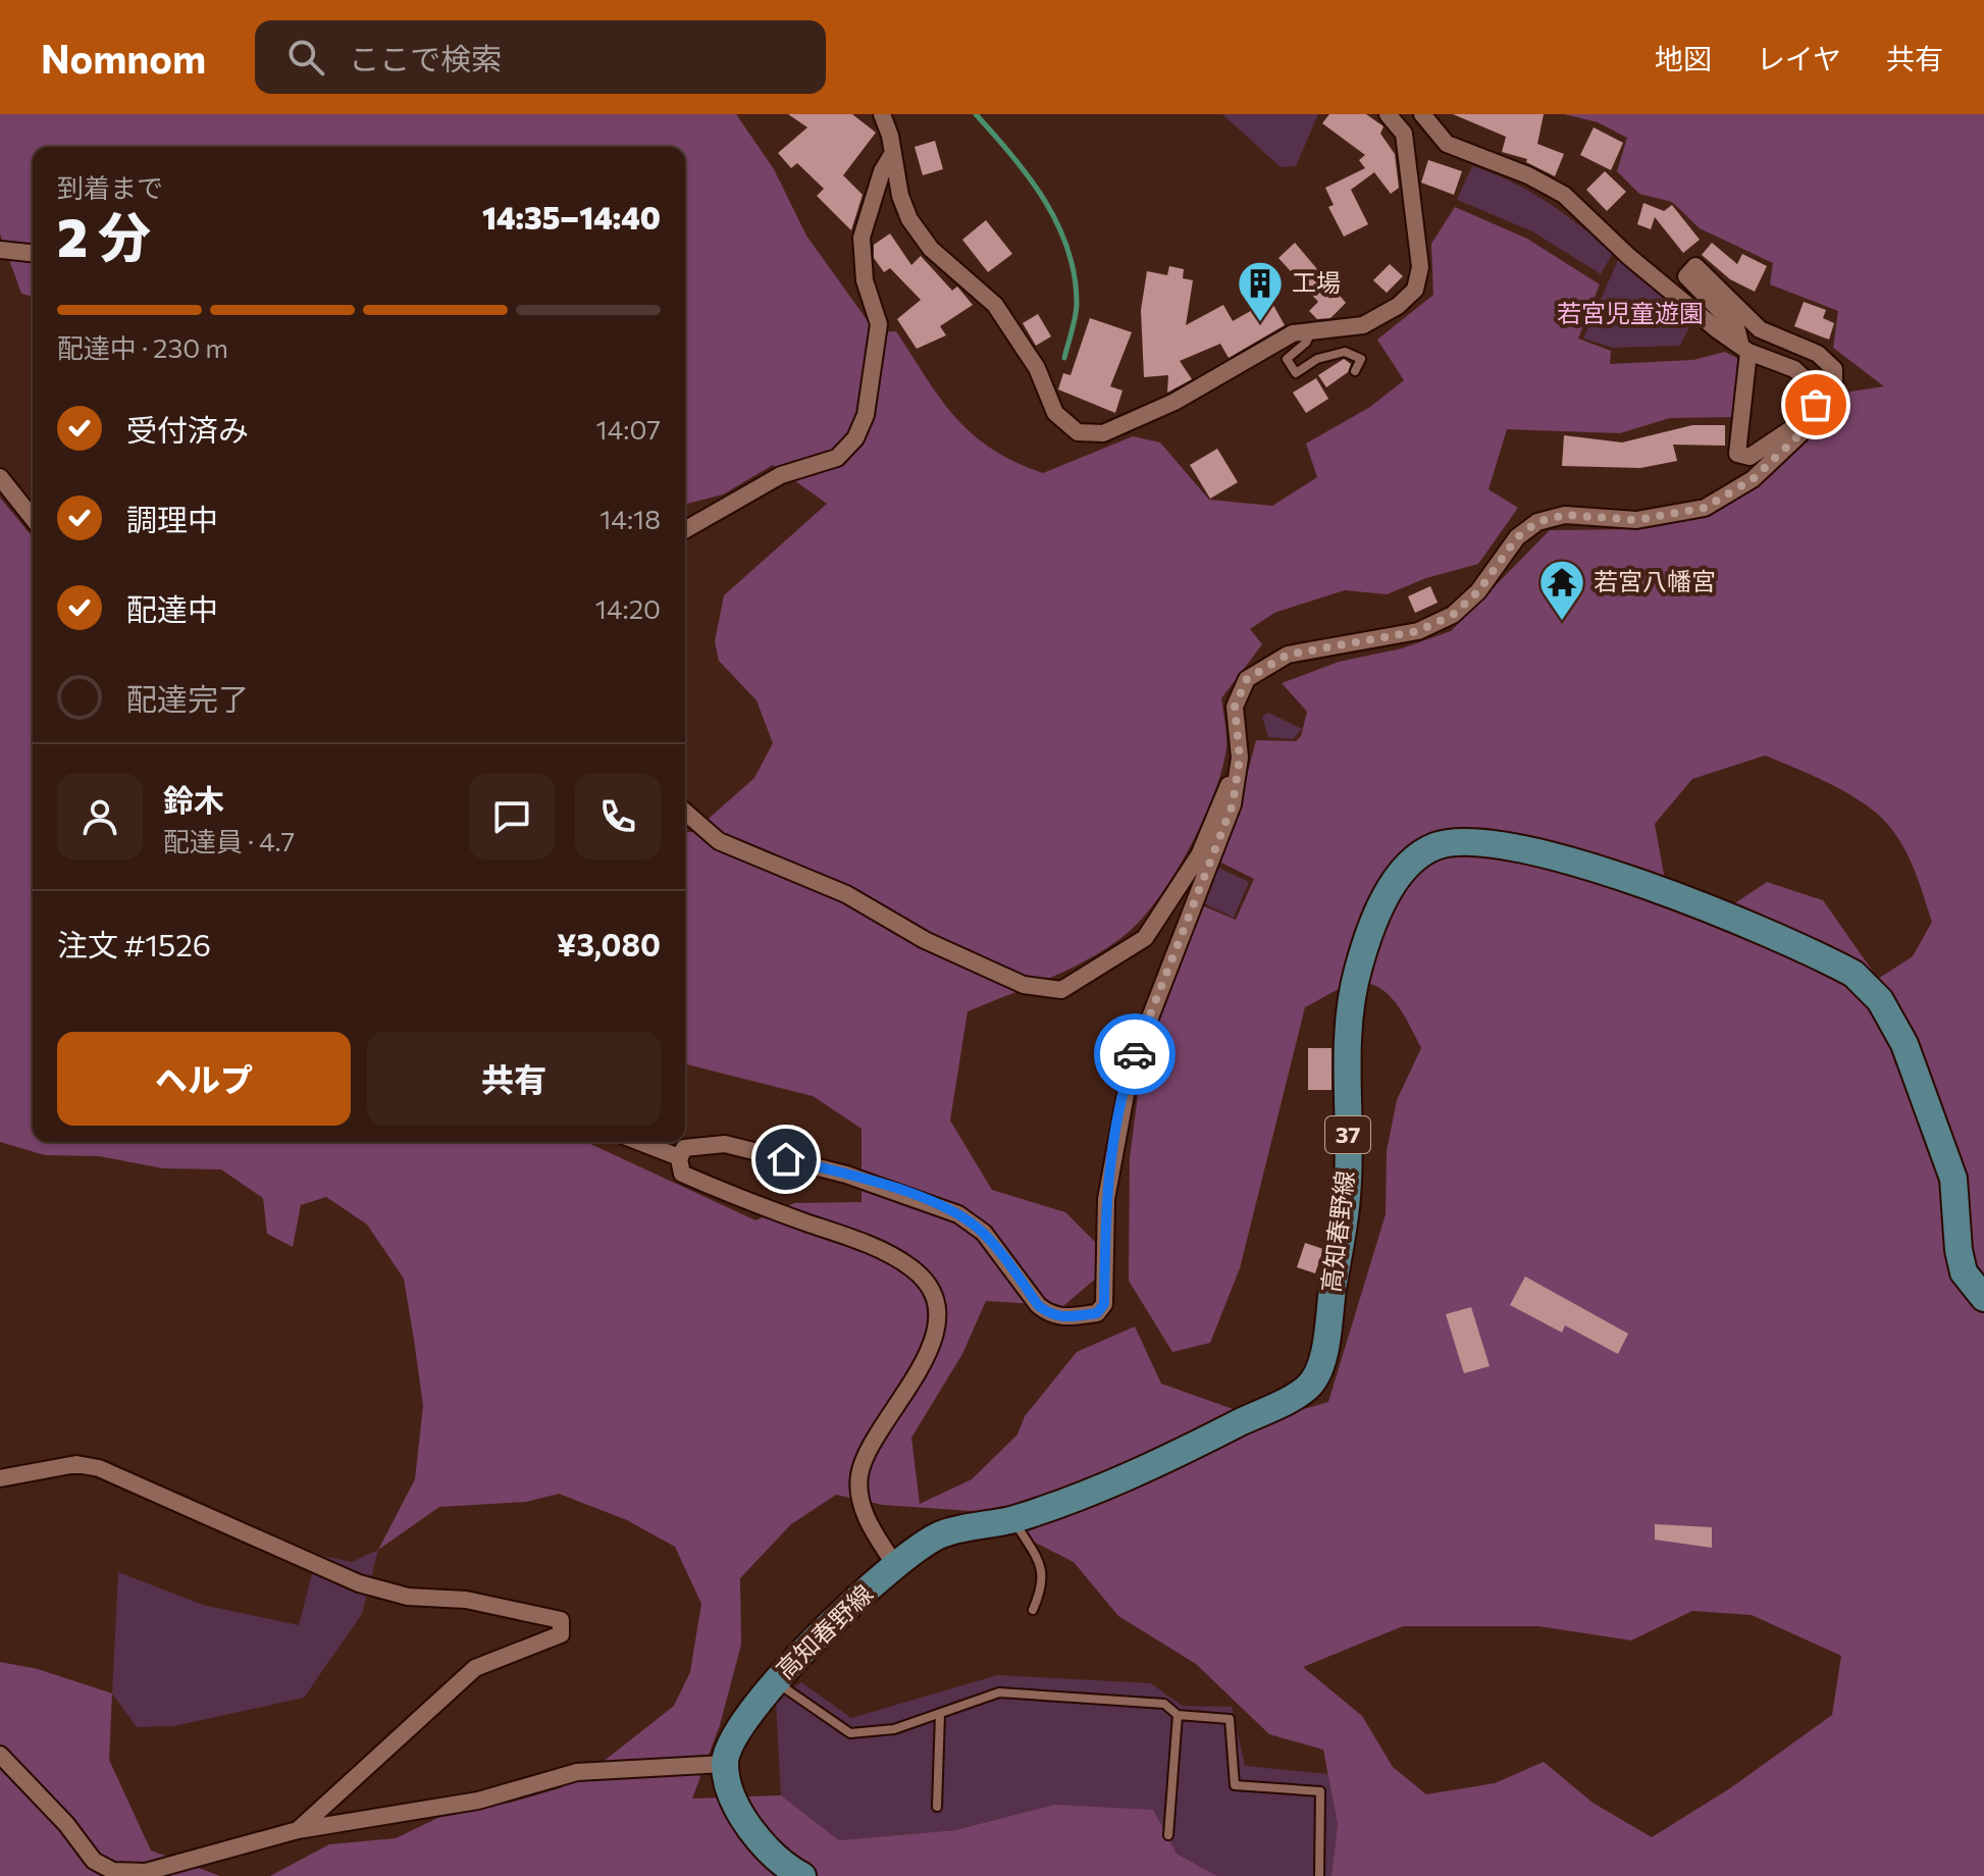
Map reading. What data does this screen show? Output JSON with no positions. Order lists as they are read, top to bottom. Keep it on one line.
{"streets":{"main road":["37","高知春野線"]},"parks":["若宮児童遊園"],"places":{"building":["工場"],"temple":["若宮八幡宮"]},"page":{"header":"Nomnom","search":"ここで検索","nav":["地図","レイヤ","共有"],"heading":["2 分","到着まで","14:35–14:40"],"panel":["鈴木","配達員 · 4.7","注文 #1526","¥3,080"],"bar":"配達中 · 230 m","list":[["受付済み","14:07"],["調理中","14:18"],["配達中","14:20"],"配達完了"],"buttons":["ヘルプ","共有"]}}
